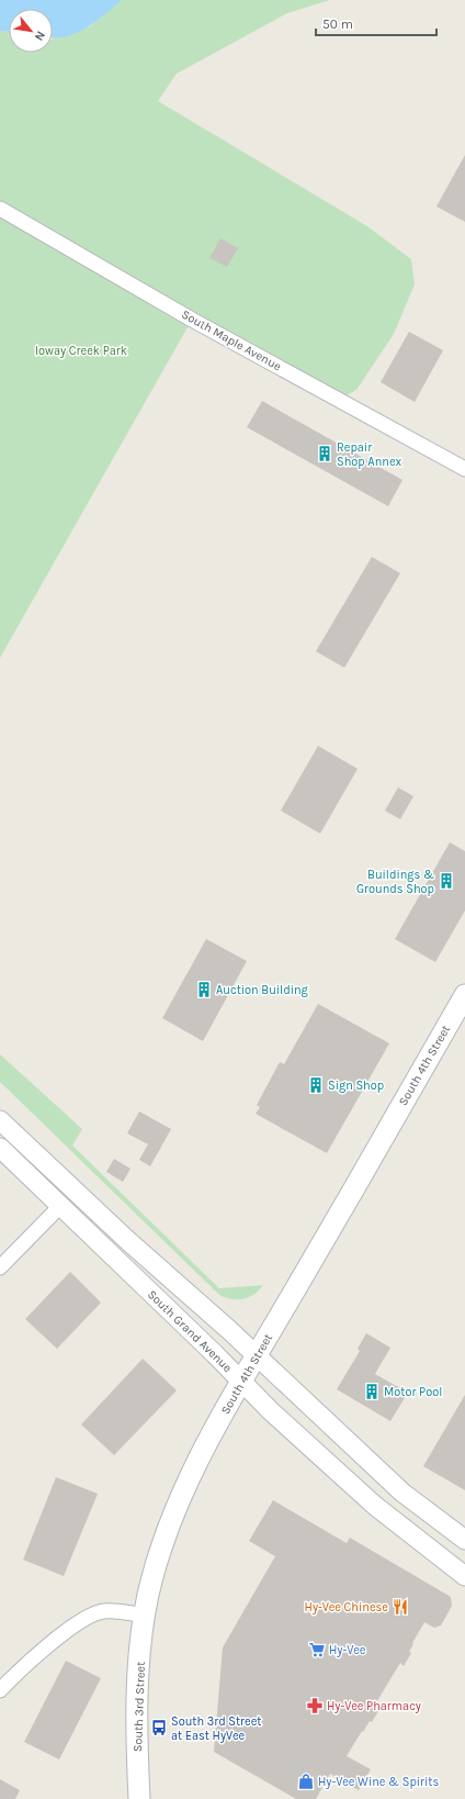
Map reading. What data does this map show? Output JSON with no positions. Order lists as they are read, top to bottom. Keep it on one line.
{"streets":{"main road":["South 4th Street","South 3rd Street"],"street":["South Maple Avenue","South Grand Avenue"]},"crossings":[["South 4th Street","South Grand Avenue"],["South 4th Street","South 3rd Street"]],"parks":["Ioway Creek Park"],"places":{"building":["Repair Shop Annex","Buildings & Grounds Shop","Auction Building","Sign Shop","Motor Pool"],"restaurant":["Hy-Vee Chinese"],"supermarket":["Hy-Vee"],"pharmacy":["Hy-Vee Pharmacy"],"bus stop":["South 3rd Street at East HyVee"],"shop":["Hy-Vee Wine & Spirits"]},"scale_bar":"50 m","north":"bottom right"}
